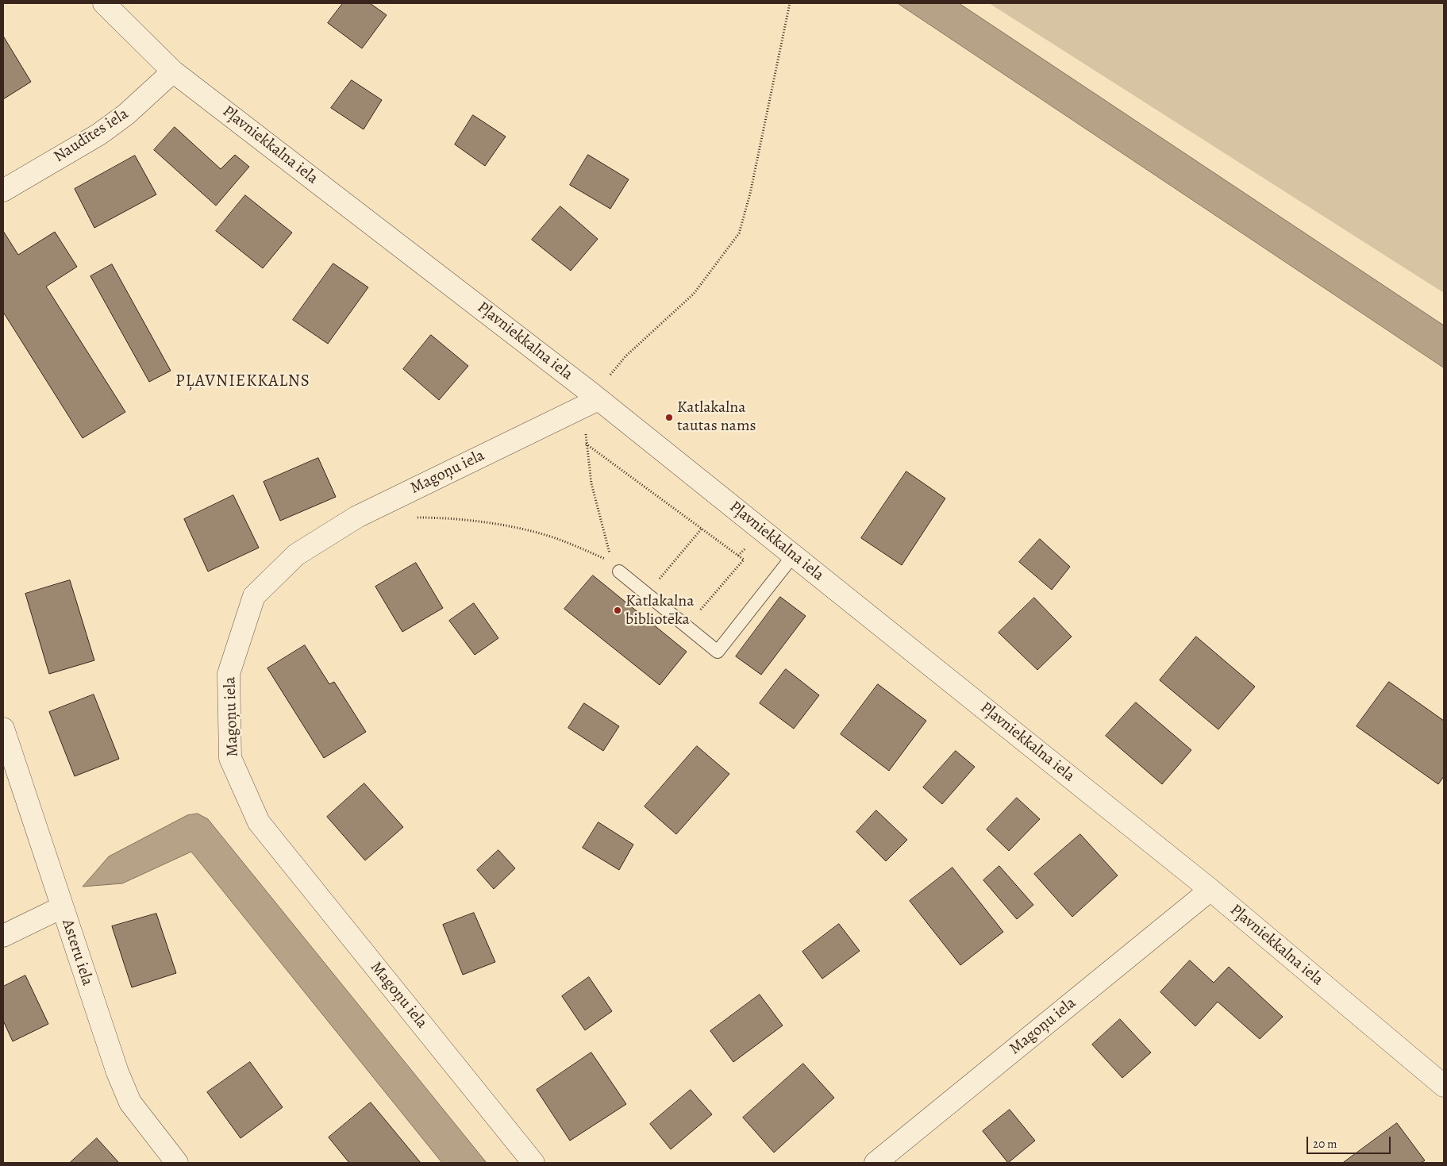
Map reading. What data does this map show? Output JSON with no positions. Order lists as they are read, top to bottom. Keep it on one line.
{"streets":{"street":["Naudītes iela","Pļavniekkalna iela","Magoņu iela","Asteru iela"]},"crossings":[["Naudītes iela","Pļavniekkalna iela"],["Pļavniekkalna iela","Magoņu iela"]],"districts":["PĻAVNIEKKALNS"],"places":["Katlakalna tautas nams","Katlakalna bibliotēka"],"scale_bar":"20 m"}
